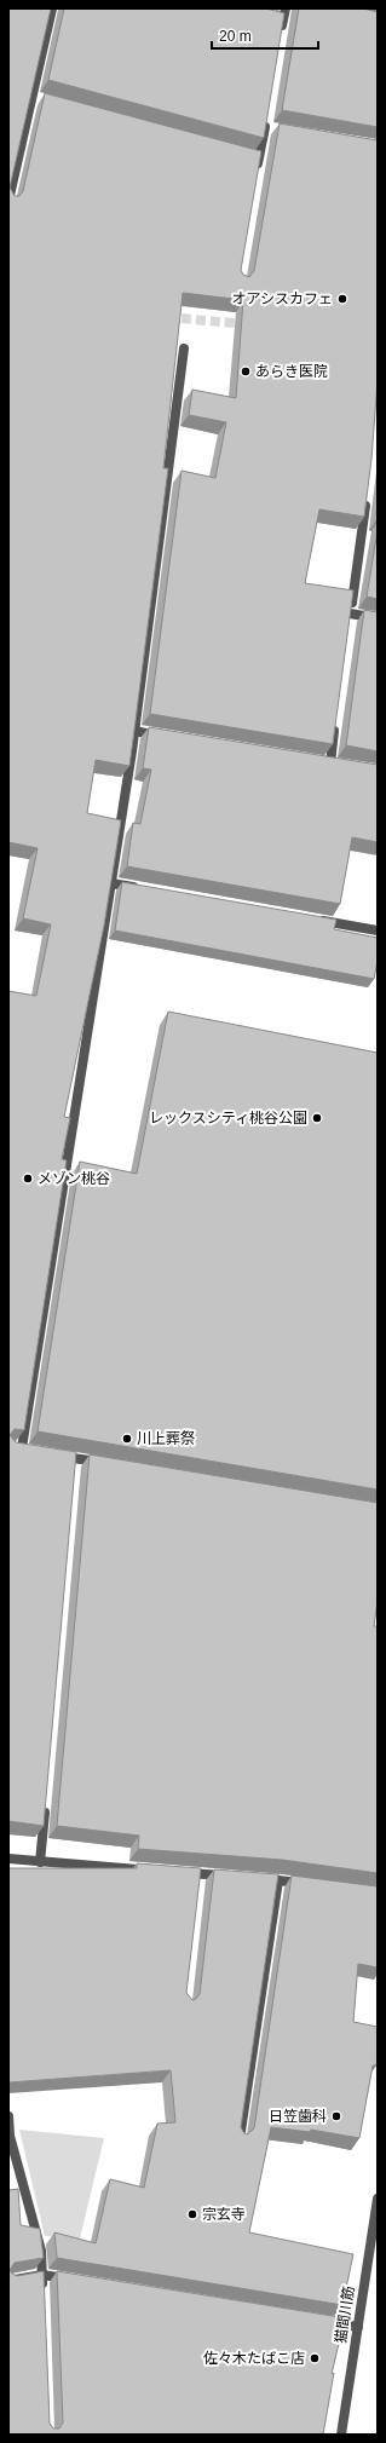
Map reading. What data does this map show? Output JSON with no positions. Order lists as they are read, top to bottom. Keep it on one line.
{"streets":{"street":["猫間川筋"]},"places":["オアシスカフェ","あらき医院","レックスシティ桃谷公園","メゾン桃谷","川上葬祭","日笠歯科","宗玄寺","佐々木たばこ店"],"scale_bar":"20 m"}
